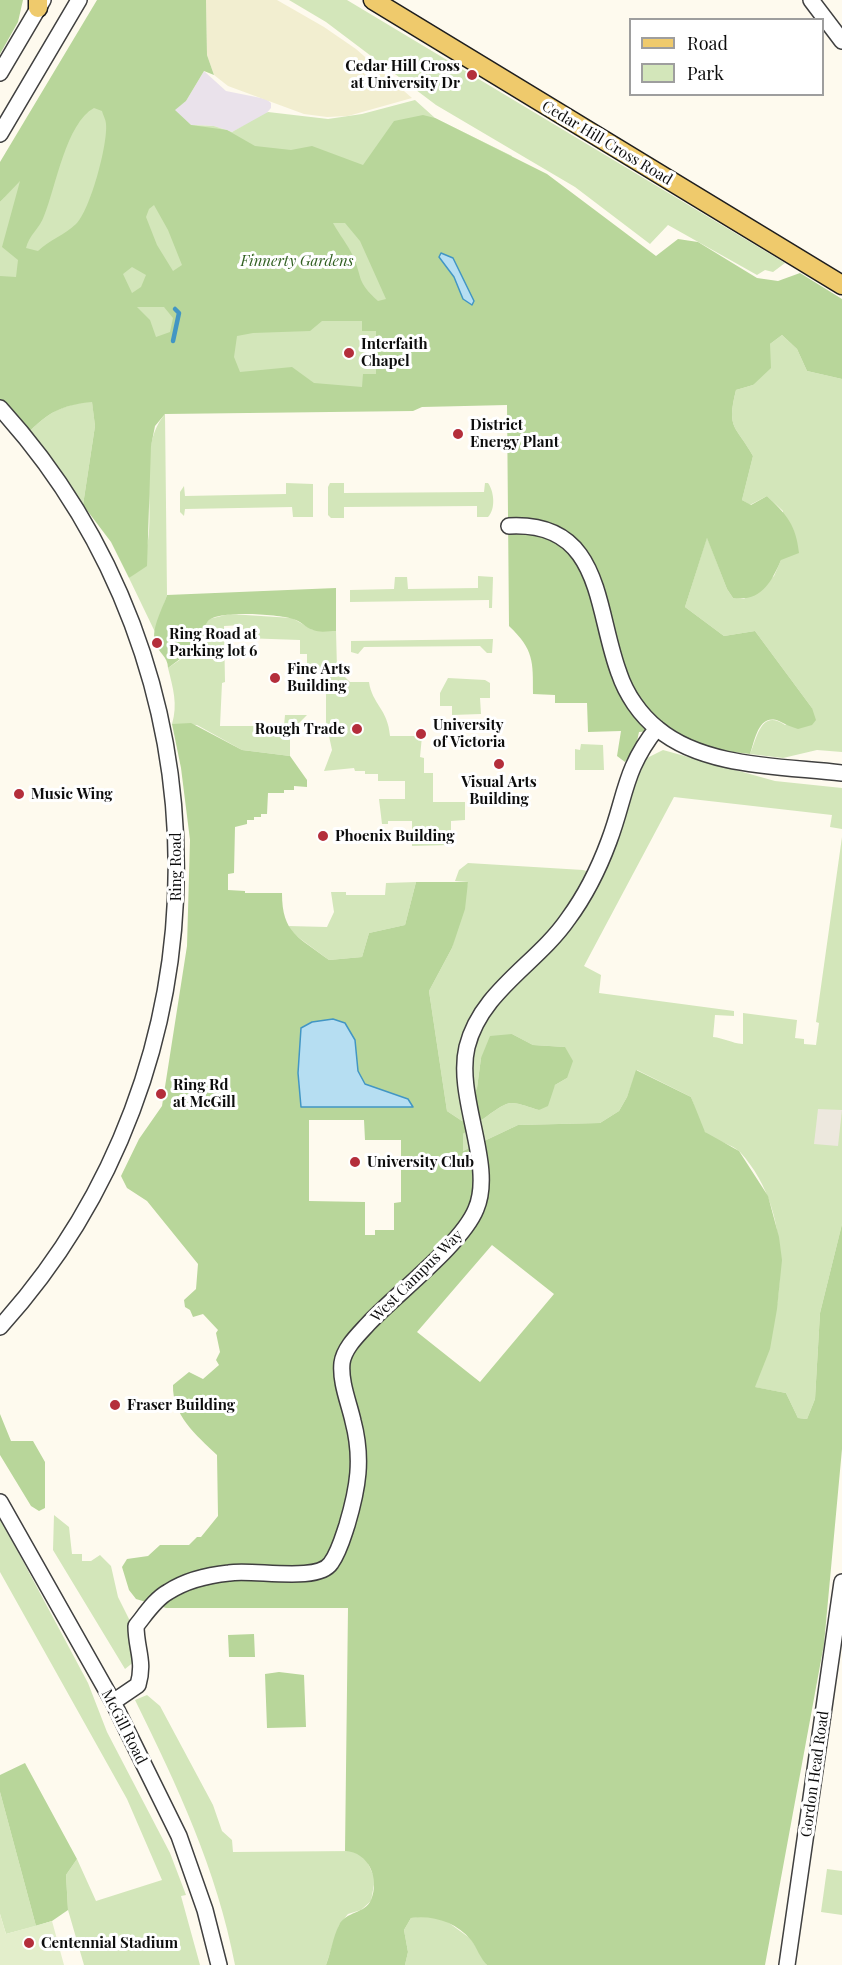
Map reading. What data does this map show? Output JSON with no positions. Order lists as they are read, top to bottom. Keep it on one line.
{"streets":{"main road":["Cedar Hill Cross Road"],"street":["Ring Road","West Campus Way","McGill Road","Gordon Head Road"]},"crossings":[["West Campus Way","McGill Road"]],"parks":["Finnerty Gardens"],"places":["Cedar Hill Cross at University Dr","Interfaith Chapel","District Energy Plant","Ring Road at Parking lot 6","Fine Arts Building","Rough Trade","University of Victoria","Visual Arts Building","Music Wing","Phoenix Building","Ring Rd at McGill","University Club","Fraser Building","Centennial Stadium"],"legend":["Road","Park"]}
